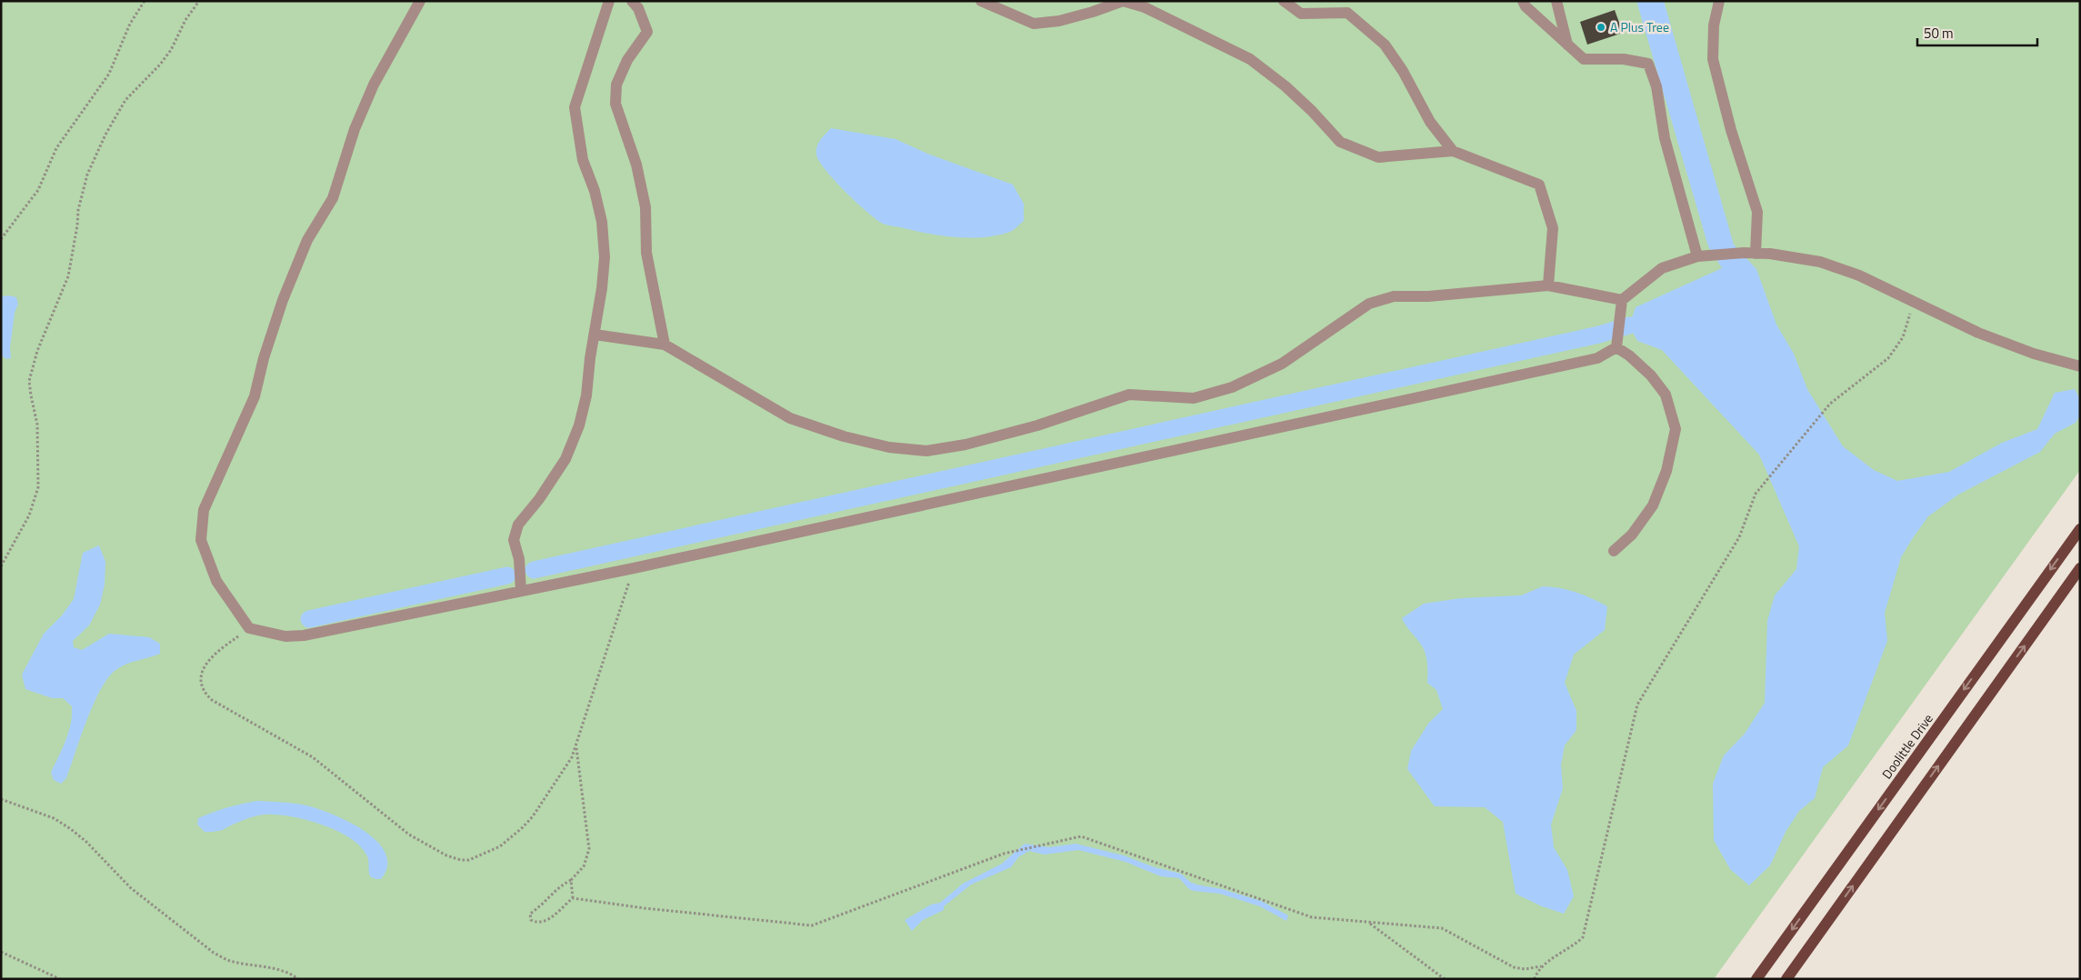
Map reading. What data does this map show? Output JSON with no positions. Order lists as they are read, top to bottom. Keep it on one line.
{"streets":{"main road":["Doolittle Drive"]},"places":["A Plus Tree"],"scale_bar":"50 m"}
